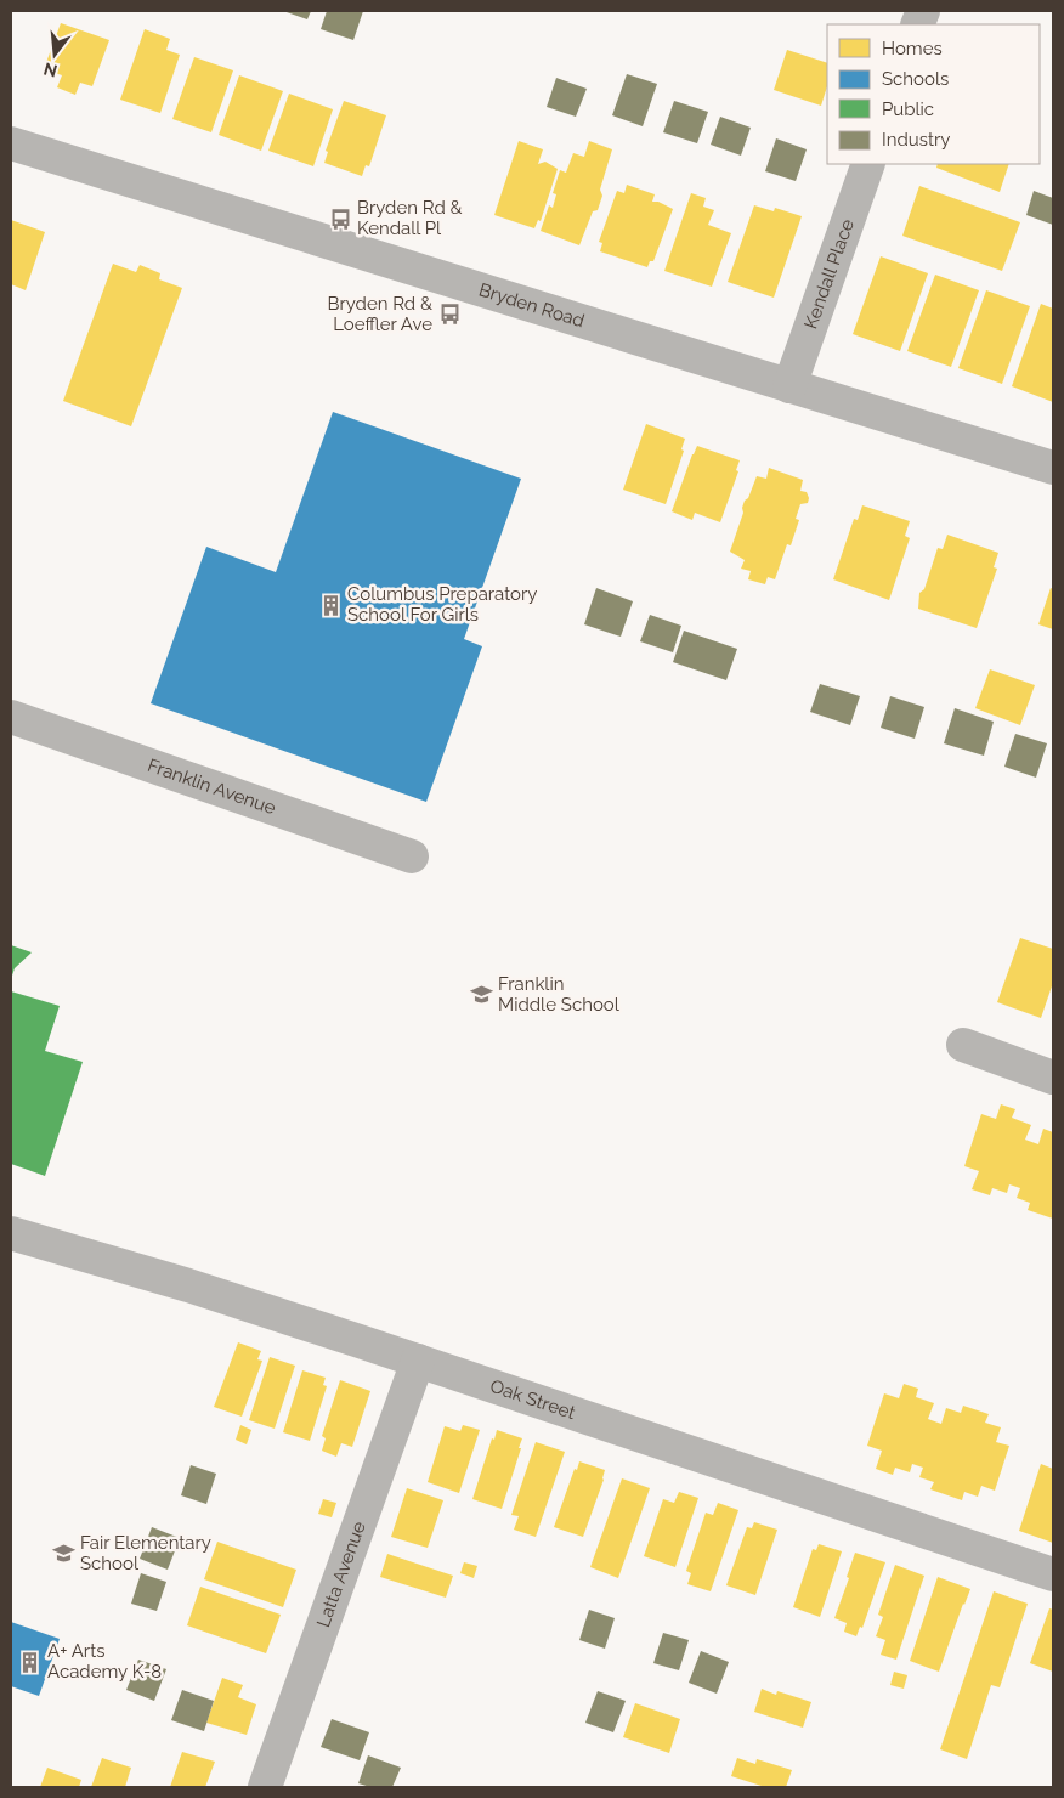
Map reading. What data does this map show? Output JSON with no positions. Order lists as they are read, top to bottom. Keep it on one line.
{"streets":{"street":["Kendall Place","Bryden Road","Franklin Avenue","Oak Street","Latta Avenue"]},"crossings":[["Kendall Place","Bryden Road"],["Oak Street","Latta Avenue"]],"places":{"bus stop":["Bryden Rd & Kendall Pl","Bryden Rd & Loeffler Ave"],"building":["Columbus Preparatory School For Girls","A+ Arts Academy K-8"],"school or university":["Franklin Middle School","Fair Elementary School"]},"legend":["Homes","Schools","Public","Industry"],"north":"bottom"}
